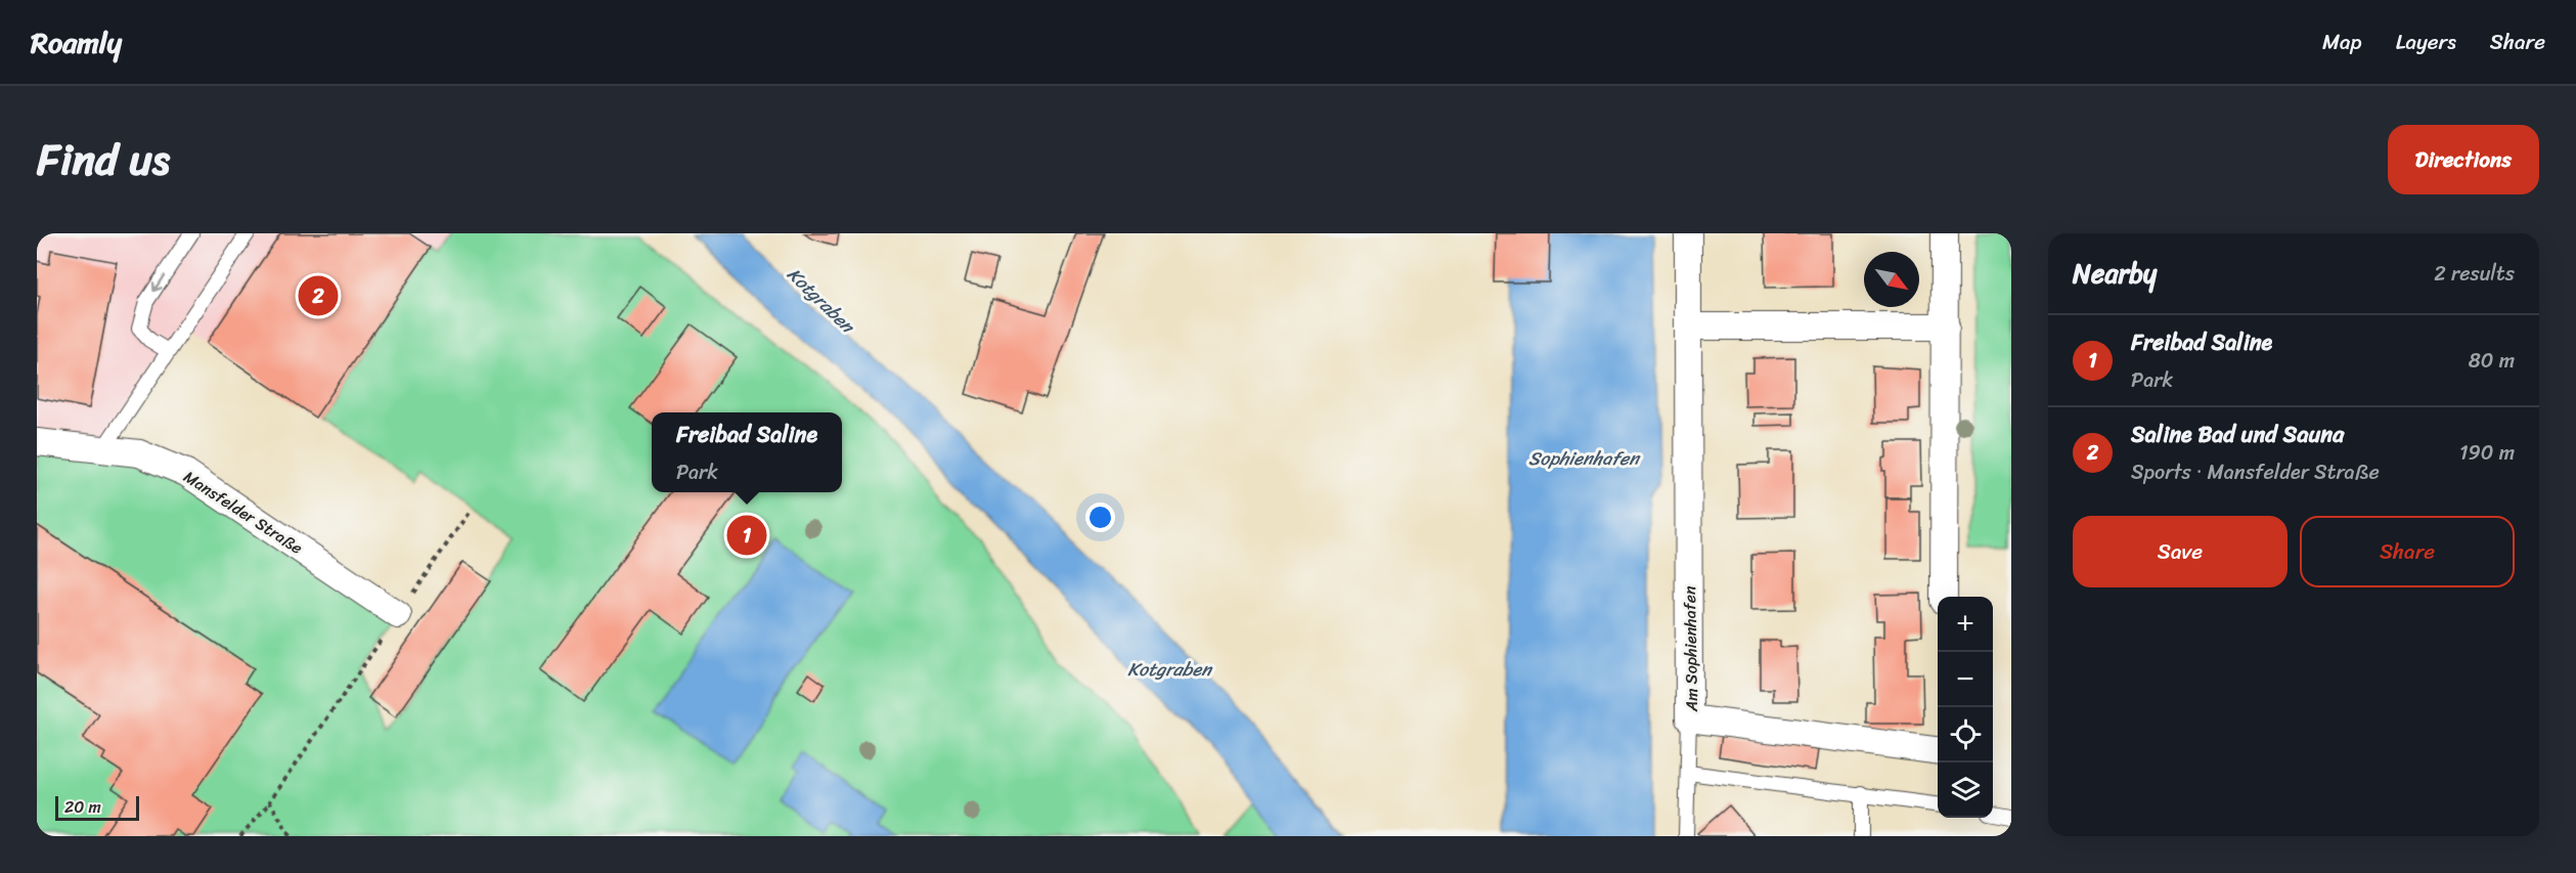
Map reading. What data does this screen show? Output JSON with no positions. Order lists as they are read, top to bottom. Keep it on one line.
{"streets":{"street":["Mansfelder Straße","Am Sophienhafen"]},"water":["Kotgraben","Sophienhafen"],"scale_bar":"20 m","north":"bottom right","page":{"header":"Roamly","nav":["Map","Layers","Share"],"title":"Find us","buttons":["Directions",["Save","Share"]],"heading":["Nearby","2 results"],"pins":["2","1"],"list":[{"mark":"1","name":"Freibad Saline","note":"Park","value":"80 m"},{"mark":"2","name":"Saline Bad und Sauna","note":"Sports · Mansfelder Straße","value":"190 m"}],"popup":["Freibad Saline","Park"],"map_buttons":["+","−"],"scale":"20 m"}}
